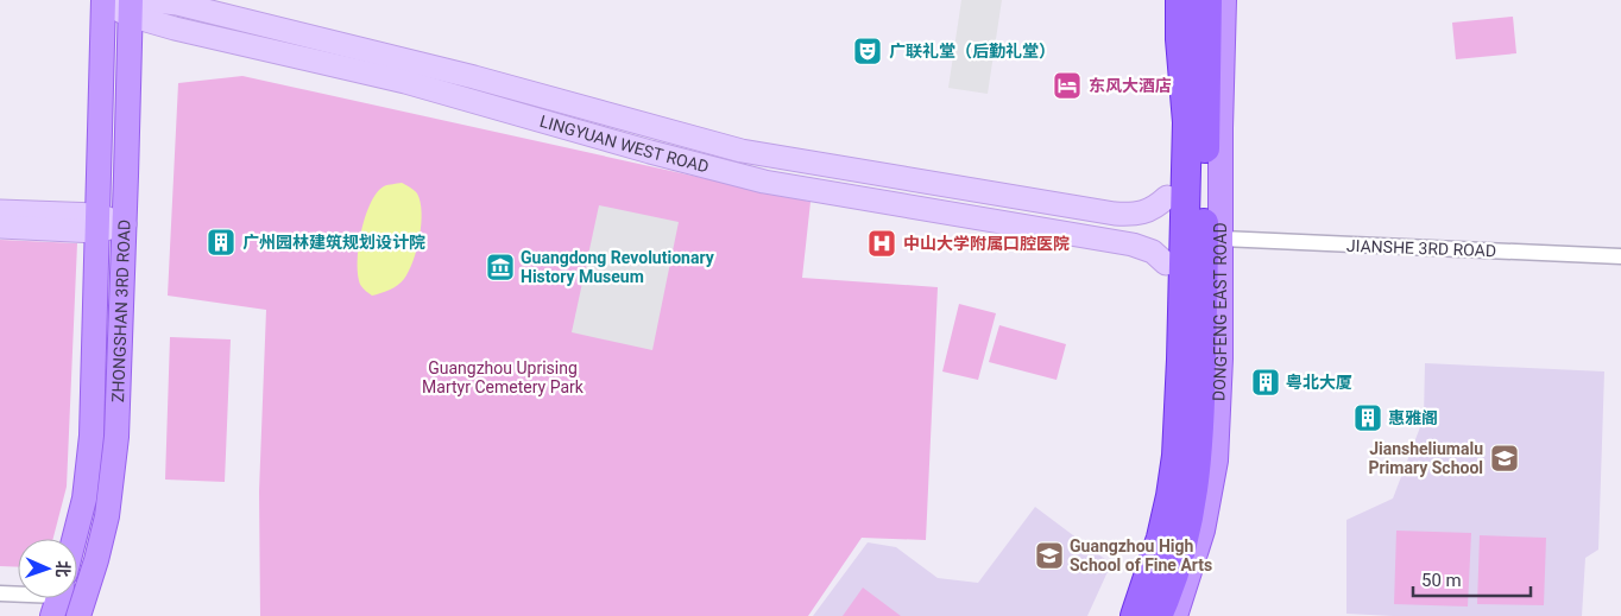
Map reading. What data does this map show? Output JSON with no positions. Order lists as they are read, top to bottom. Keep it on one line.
{"streets":{"highway":["DONGFENG EAST ROAD"],"main road":["ZHONGSHAN 3RD ROAD"],"street":["LINGYUAN WEST ROAD","JIANSHE 3RD ROAD"]},"crossings":[["LINGYUAN WEST ROAD","ZHONGSHAN 3RD ROAD"],["JIANSHE 3RD ROAD","DONGFENG EAST ROAD"]],"parks":["Guangzhou Uprising Martyr Cemetery Park"],"places":{"theatre":["广联礼堂（后勤礼堂）"],"hotel":["东风大酒店"],"building":["广州园林建筑规划设计院","粤北大厦","惠雅阁"],"hospital":["中山大学附属口腔医院"],"museum":["Guangdong Revolutionary History Museum"],"school or university":["Jiansheliumalu Primary School","Guangzhou High School of Fine Arts"]},"scale_bar":"50 m","north":"right"}
